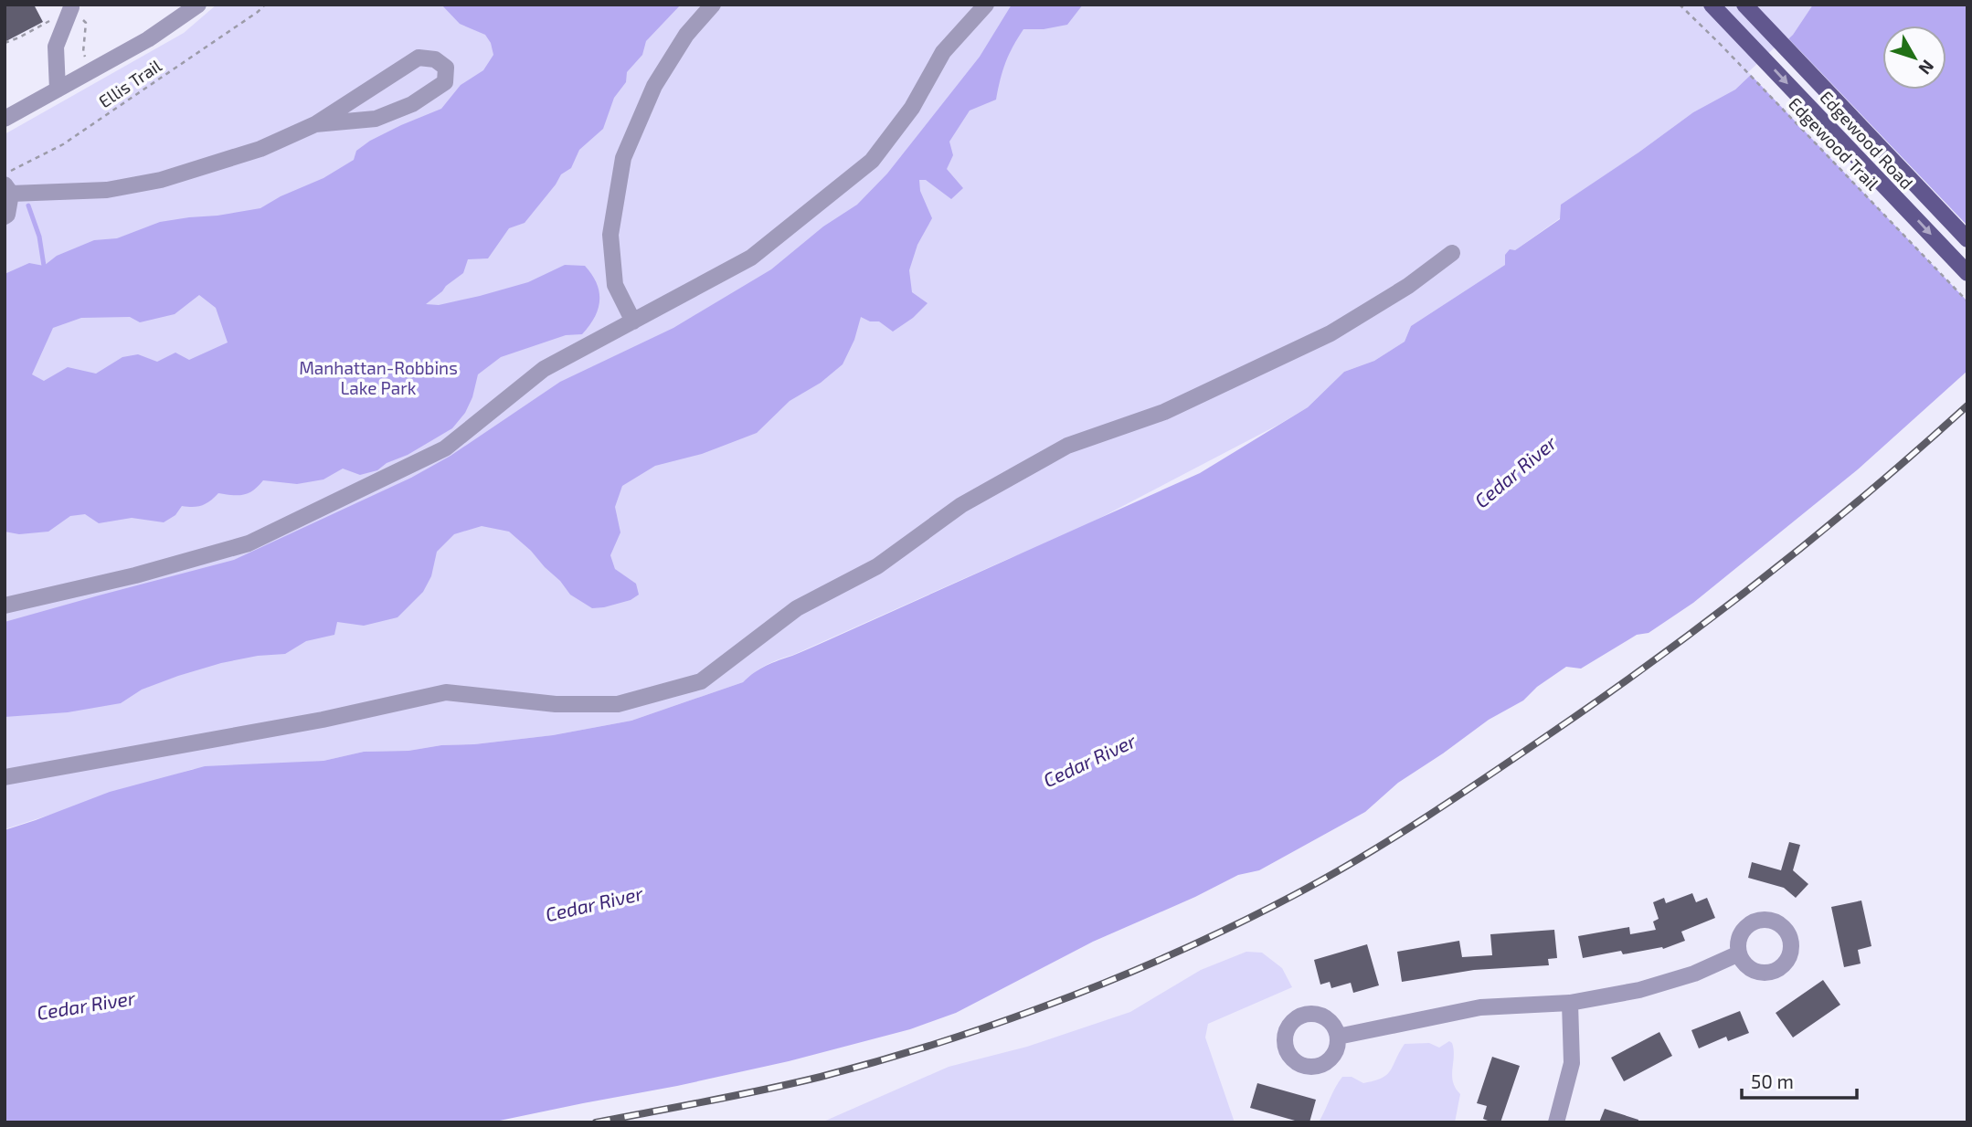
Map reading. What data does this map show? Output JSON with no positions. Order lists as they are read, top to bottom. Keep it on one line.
{"streets":{"main road":["Edgewood Road"],"path":["Ellis Trail","Edgewood Trail"]},"water":["Cedar River"],"parks":["Manhattan-Robbins Lake Park"],"scale_bar":"50 m","north":"bottom right"}
